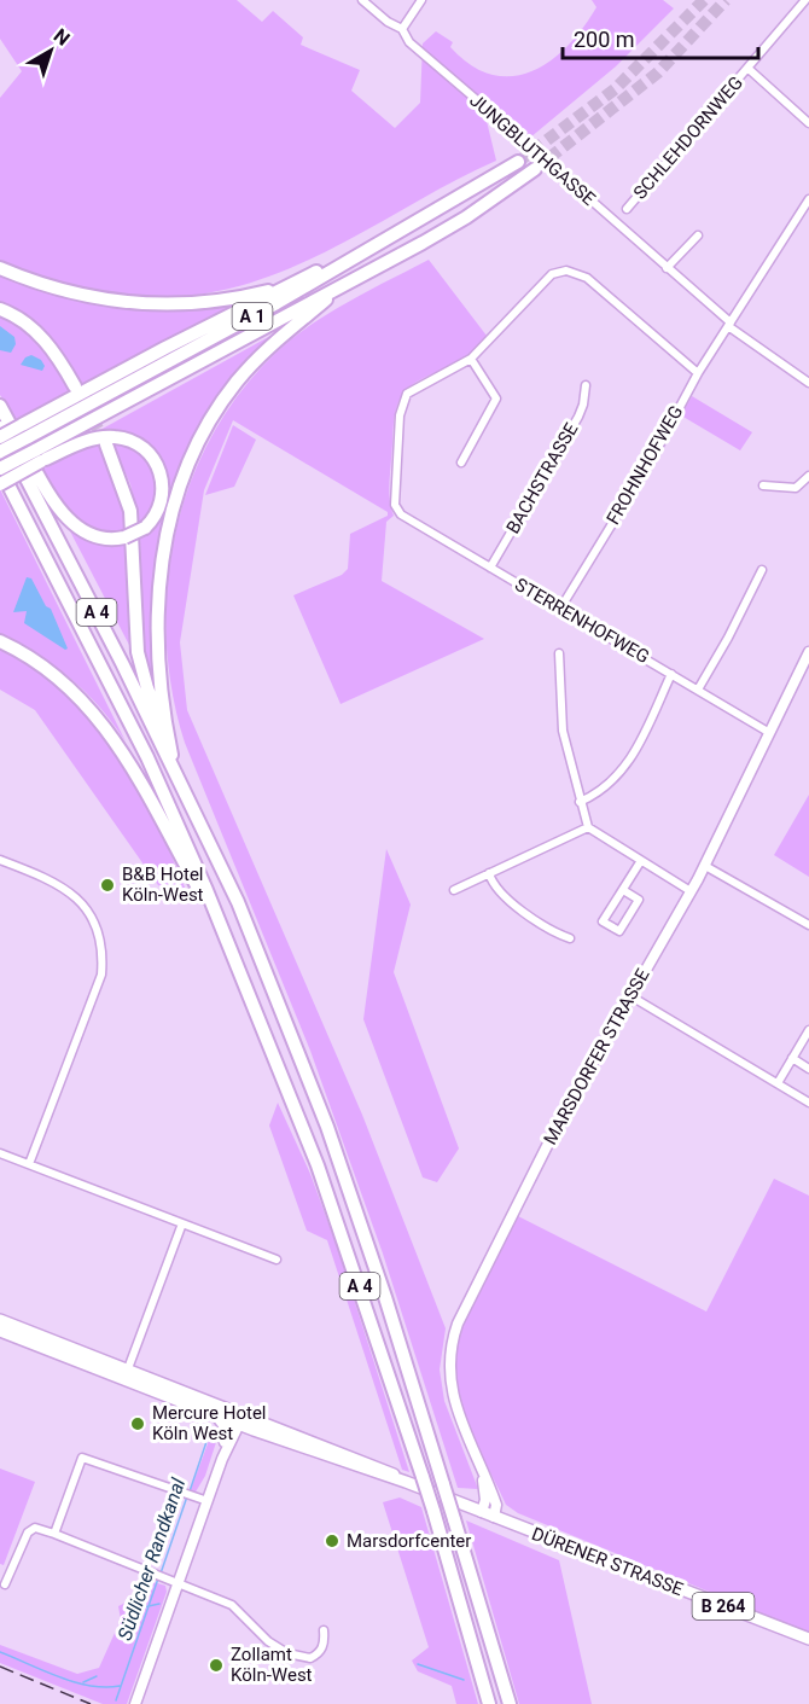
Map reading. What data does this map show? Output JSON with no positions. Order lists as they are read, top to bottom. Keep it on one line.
{"streets":{"highway":["A 1","A 4"],"main road":["DÜRENER STRASSE","B 264"],"street":["SCHLEHDORNWEG","JUNGBLUTHGASSE","FROHNHOFWEG","BACHSTRASSE","STERRENHOFWEG","MARSDORFER STRASSE"]},"crossings":[["JUNGBLUTHGASSE","FROHNHOFWEG"],["A 1","A 4"],["FROHNHOFWEG","STERRENHOFWEG"],["BACHSTRASSE","STERRENHOFWEG"],["STERRENHOFWEG","MARSDORFER STRASSE"],["MARSDORFER STRASSE","DÜRENER STRASSE"]],"water":["Südlicher Randkanal"],"places":["B&B Hotel Köln-West","Mercure Hotel Köln West","Marsdorfcenter","Zollamt Köln-West"],"scale_bar":"200 m","north":"top right"}
